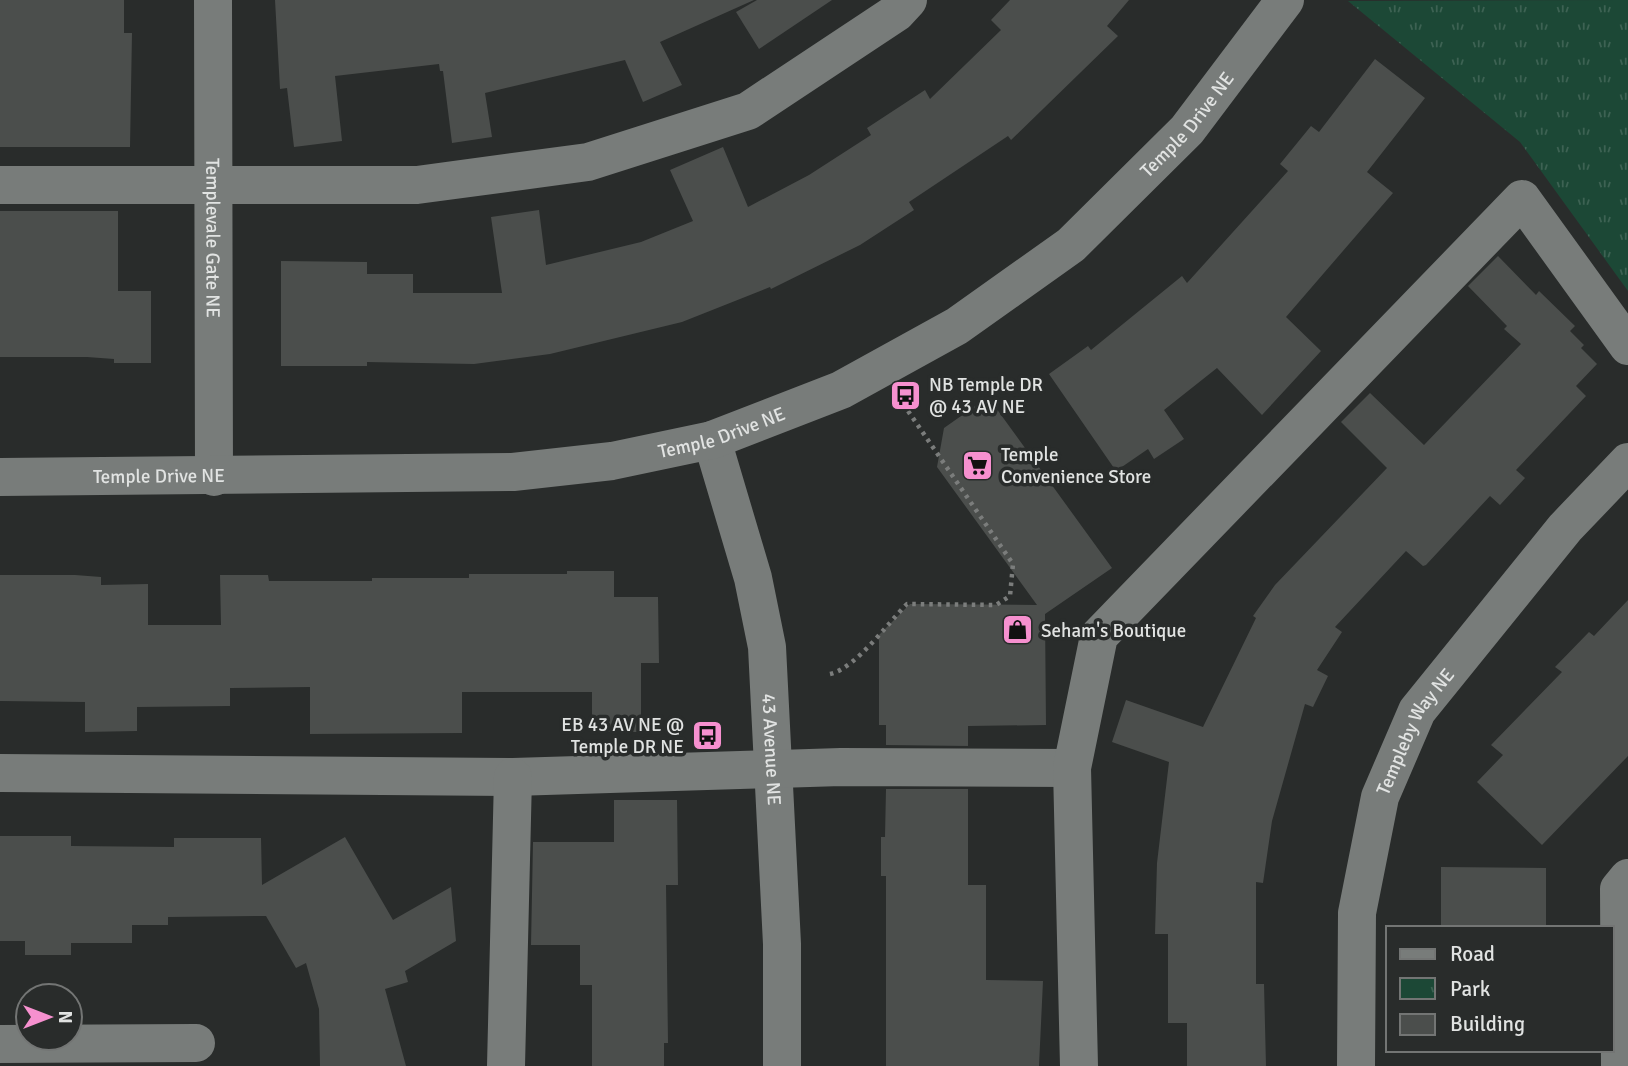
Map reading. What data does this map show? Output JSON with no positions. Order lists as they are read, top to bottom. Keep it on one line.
{"streets":{"street":["Temple Drive NE","Templevale Gate NE","Templeby Way NE","43 Avenue NE"]},"crossings":[["Temple Drive NE","Templevale Gate NE"],["Temple Drive NE","43 Avenue NE"]],"places":{"bus stop":["NB Temple DR @ 43 AV NE","EB 43 AV NE @ Temple DR NE"],"supermarket":["Temple Convenience Store"],"shop":["Seham's Boutique"]},"legend":["Road","Park","Building"],"north":"right"}
